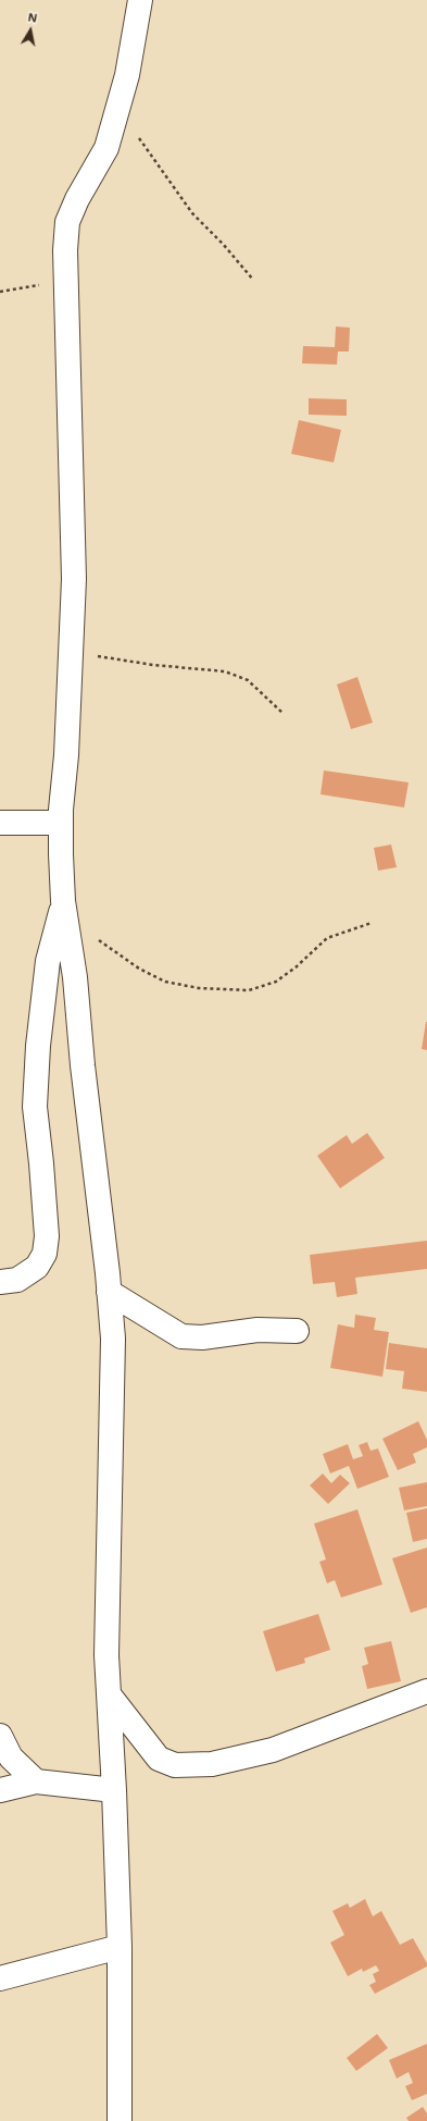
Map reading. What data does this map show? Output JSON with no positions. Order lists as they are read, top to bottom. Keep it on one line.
{"north":"top"}
